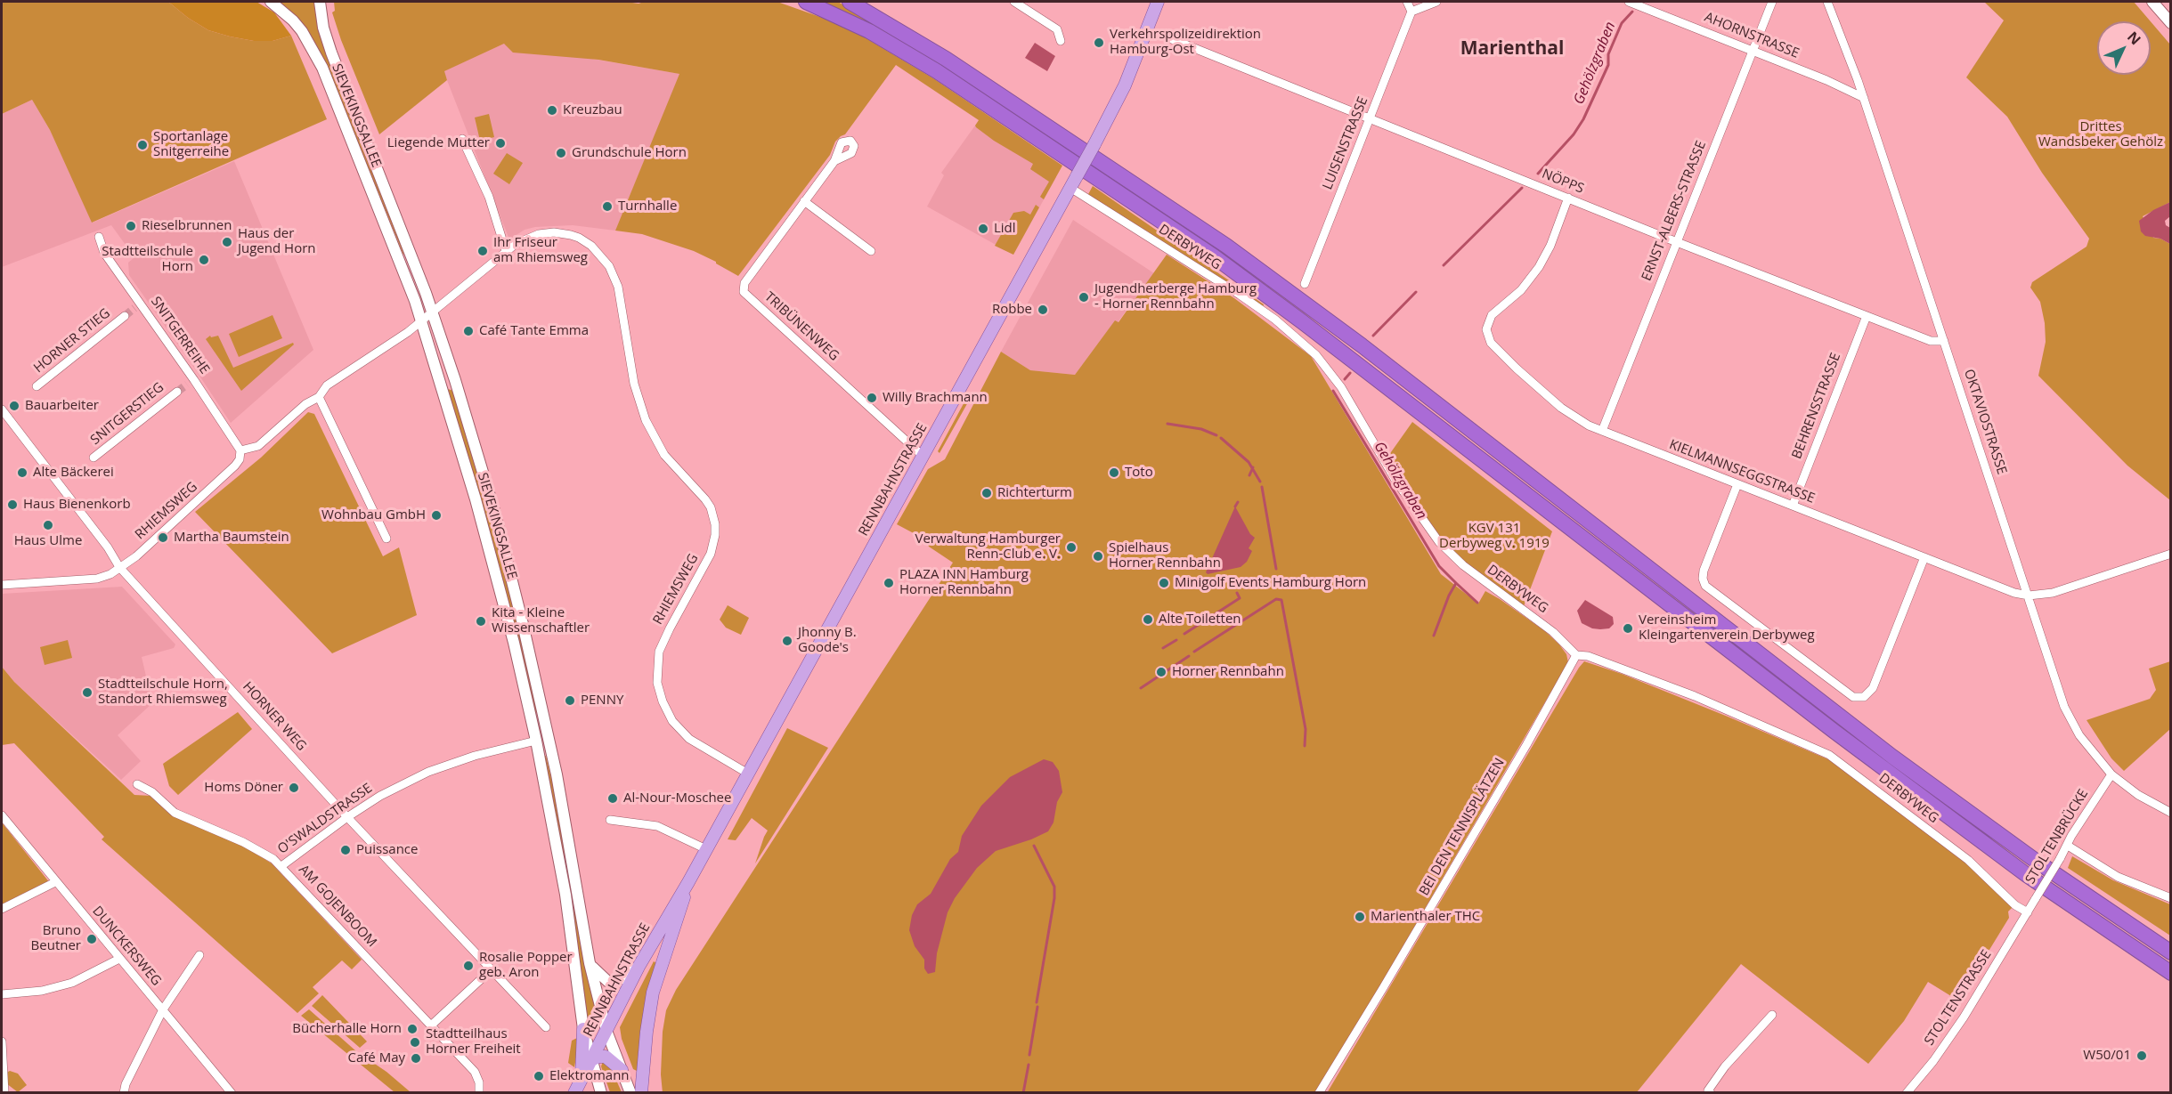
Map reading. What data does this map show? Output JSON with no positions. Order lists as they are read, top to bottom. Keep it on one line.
{"streets":{"main road":["SIEVEKINGSALLEE","RENNBAHNSTRASSE"],"street":["AHORNSTRASSE","LUISENSTRASSE","NÖPPS","ERNST-ALBERS-STRASSE","DERBYWEG","TRIBÜNENWEG","SNITGERREIHE","HORNER STIEG","BEHRENSSTRASSE","SNITGERSTIEG","OKTAVIOSTRASSE","KIELMANNSEGGSTRASSE","RHIEMSWEG","HORNER WEG","O'SWALDSTRASSE","BEI DEN TENNISPLÄTZEN","STOLTENBRÜCKE","AM GOJENBOOM","DUNCKERSWEG","STOLTENSTRASSE"]},"crossings":[["AHORNSTRASSE","ERNST-ALBERS-STRASSE"],["AHORNSTRASSE","OKTAVIOSTRASSE"],["SIEVEKINGSALLEE","RENNBAHNSTRASSE"],["SIEVEKINGSALLEE","RHIEMSWEG"],["SIEVEKINGSALLEE","O'SWALDSTRASSE"],["LUISENSTRASSE","NÖPPS"],["NÖPPS","ERNST-ALBERS-STRASSE"],["NÖPPS","BEHRENSSTRASSE"],["NÖPPS","OKTAVIOSTRASSE"],["NÖPPS","KIELMANNSEGGSTRASSE"],["ERNST-ALBERS-STRASSE","KIELMANNSEGGSTRASSE"],["DERBYWEG","RENNBAHNSTRASSE"],["DERBYWEG","BEI DEN TENNISPLÄTZEN"],["DERBYWEG","STOLTENBRÜCKE"],["DERBYWEG","STOLTENSTRASSE"],["TRIBÜNENWEG","RENNBAHNSTRASSE"],["SNITGERREIHE","RHIEMSWEG"],["BEHRENSSTRASSE","KIELMANNSEGGSTRASSE"],["OKTAVIOSTRASSE","KIELMANNSEGGSTRASSE"],["OKTAVIOSTRASSE","STOLTENBRÜCKE"],["RENNBAHNSTRASSE","RHIEMSWEG"],["RHIEMSWEG","HORNER WEG"],["HORNER WEG","O'SWALDSTRASSE"],["O'SWALDSTRASSE","AM GOJENBOOM"],["STOLTENBRÜCKE","STOLTENSTRASSE"]],"districts":["Marienthal"],"water":["Gehölzgraben"],"parks":["Drittes Wandsbeker Gehölz","KGV 131 Derbyweg v. 1919"],"places":["Verkehrspolizeidirektion Hamburg-Ost","Kreuzbau","Liegende Mutter","Sportanlage Snitgerreihe","Grundschule Horn","Turnhalle","Rieselbrunnen","Lidl","Haus der Jugend Horn","Ihr Friseur am Rhiemsweg","Stadtteilschule Horn","Jugendherberge Hamburg - Horner Rennbahn","Robbe","Café Tante Emma","Willy Brachmann","Bauarbeiter","Alte Bäckerei","Toto","Richterturm","Haus Bienenkorb","Wohnbau GmbH","Haus Ulme","Martha Baumstein","Verwaltung Hamburger Renn-Club e. V.","Spielhaus Horner Rennbahn","PLAZA INN Hamburg Horner Rennbahn","Minigolf Events Hamburg Horn","Alte Toiletten","Kita - Kleine Wissenschaftler","Vereinsheim Kleingartenverein Derbyweg","Jhonny B. Goode's","Horner Rennbahn","Stadtteilschule Horn, Standort Rhiemsweg","PENNY","Homs Döner","Al-Nour-Moschee","Puissance","Marienthaler THC","Bruno Beutner","Rosalie Popper geb. Aron","Bücherhalle Horn","Stadtteilhaus Horner Freiheit","W50/01","Café May","Elektromann"],"north":"top right"}
